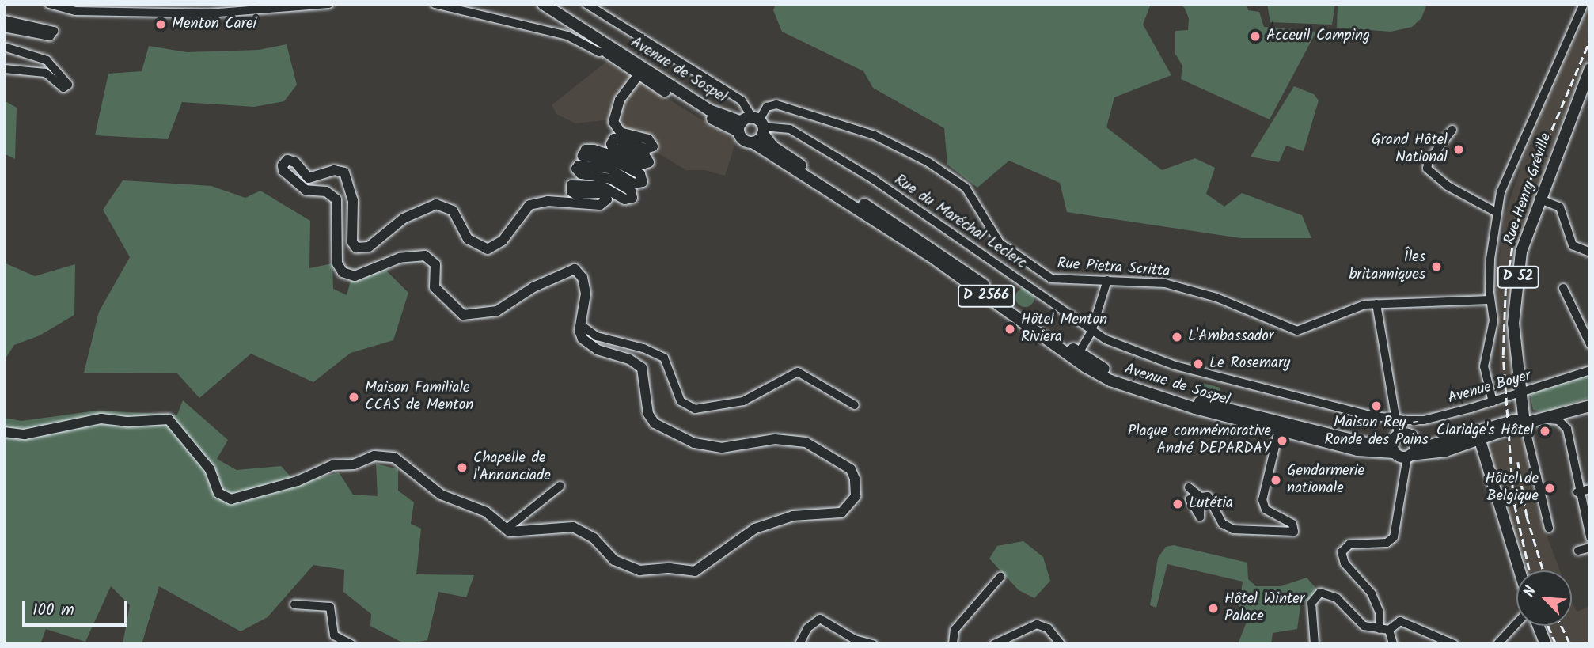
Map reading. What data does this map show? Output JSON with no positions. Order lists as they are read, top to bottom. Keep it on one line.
{"streets":{"main road":["Avenue de Sospel","Rue Henry Gréville","D 52","D 2566"],"street":["Rue du Maréchal Leclerc","Rue Pietra Scritta","Avenue Boyer"]},"crossings":[["Avenue de Sospel","Rue du Maréchal Leclerc"],["Avenue de Sospel","Rue Pietra Scritta"],["Rue Henry Gréville","Avenue Boyer"],["Rue du Maréchal Leclerc","Rue Pietra Scritta"],["Rue du Maréchal Leclerc","Avenue Boyer"]],"places":["Menton Carei","Acceuil Camping","Grand Hôtel National","Îles britanniques","Hôtel Menton Riviera","L'Ambassador","Le Rosemary","Maison Familiale CCAS de Menton","Maison Rey - Ronde des Pains","Claridge's Hôtel","Plaque commémorative André DEPARDAY","Chapelle de l'Annonciade","Gendarmerie nationale","Hôtel de Belgique","Lutétia","Hôtel Winter Palace"],"scale_bar":"100 m","north":"top left"}
